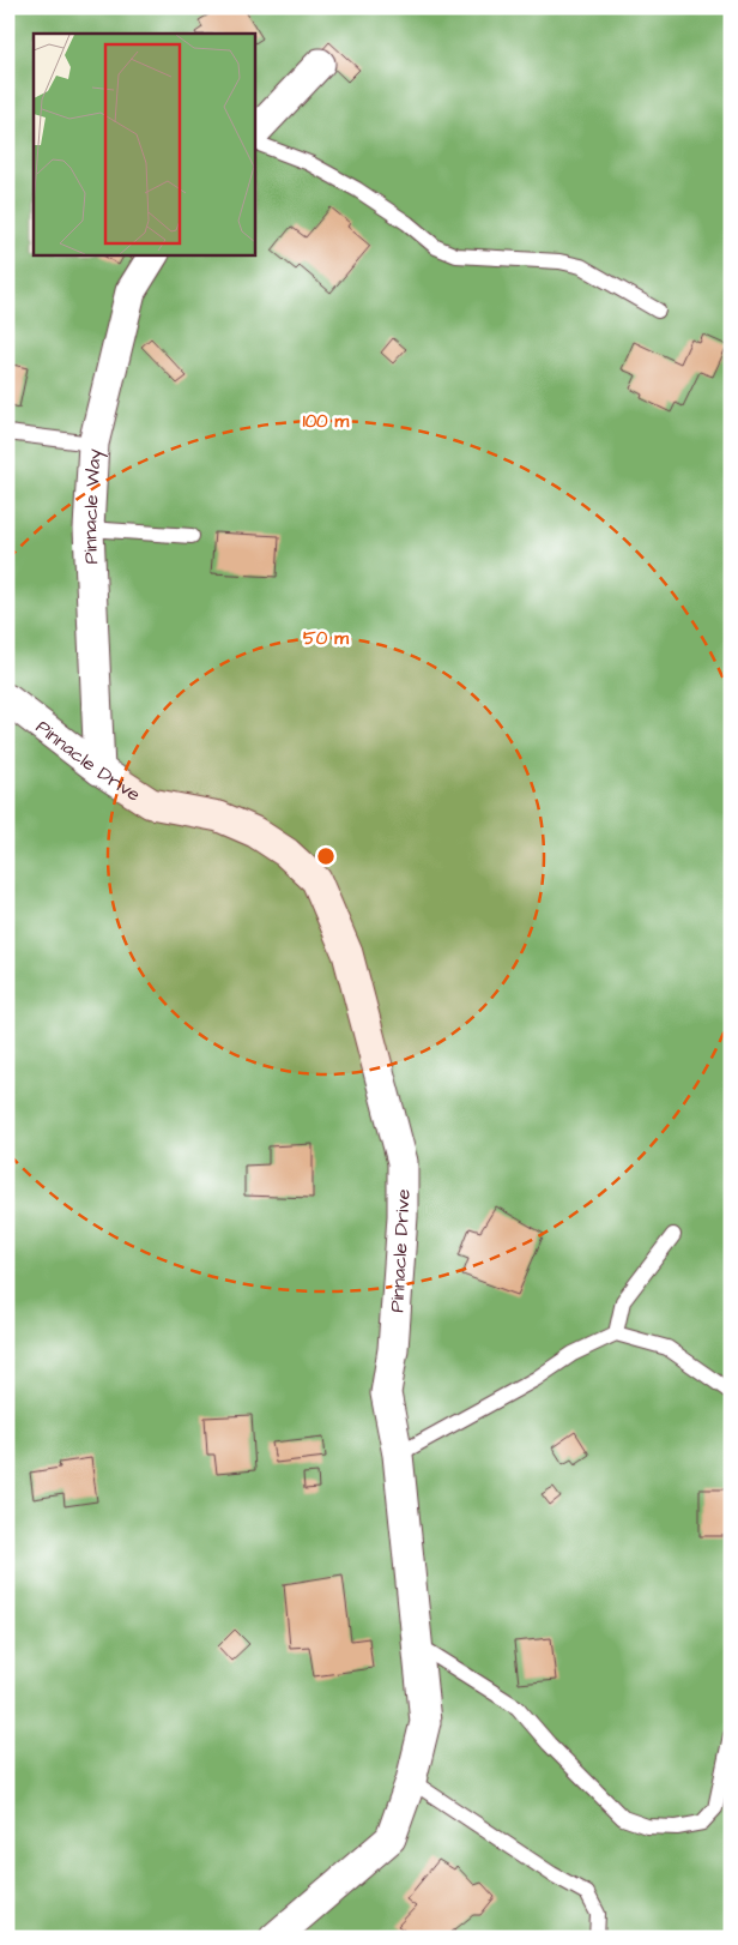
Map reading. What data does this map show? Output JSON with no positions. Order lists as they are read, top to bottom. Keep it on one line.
{"streets":{"street":["Pinnacle Way","Pinnacle Drive"]},"crossings":[["Pinnacle Way","Pinnacle Drive"]],"rings":["100 m","50 m"]}
